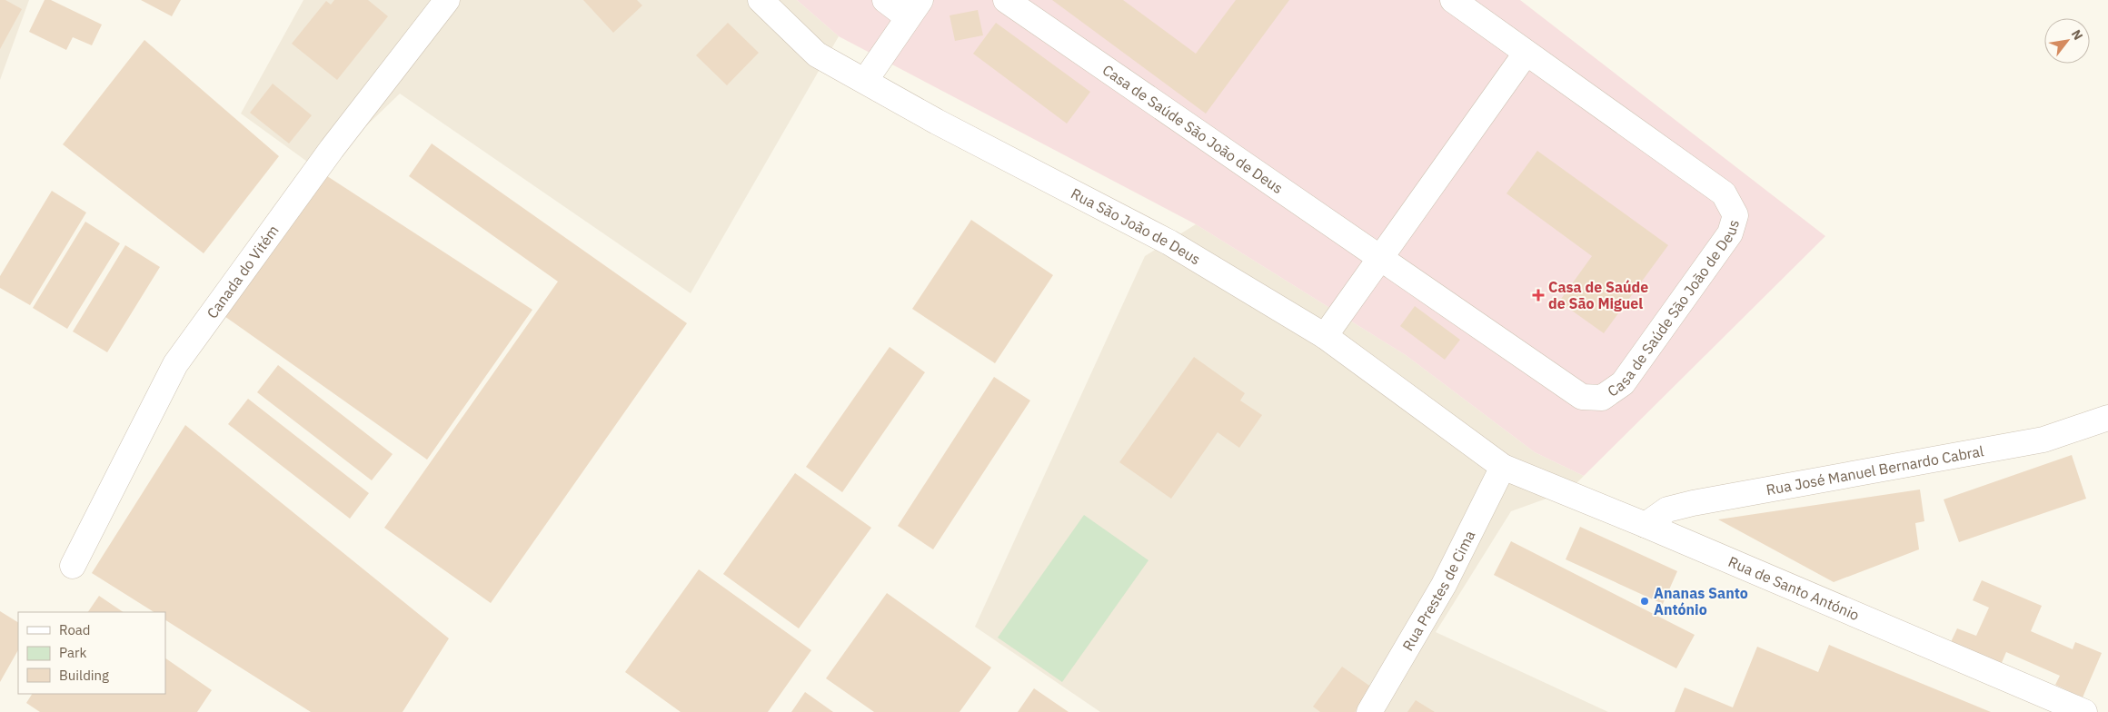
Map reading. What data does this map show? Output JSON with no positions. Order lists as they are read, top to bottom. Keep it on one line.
{"streets":{"street":["Casa de Saúde São João de Deus","Rua São João de Deus","Canada do Vitém","Rua José Manuel Bernardo Cabral","Rua de Santo António","Rua Prestes de Cima"]},"crossings":[["Rua São João de Deus","Rua de Santo António"],["Rua São João de Deus","Rua Prestes de Cima"],["Rua José Manuel Bernardo Cabral","Rua de Santo António"],["Rua de Santo António","Rua Prestes de Cima"]],"places":{"health":["Casa de Saúde de São Miguel"],"other":["Ananas Santo António"]},"legend":["Road","Park","Building"],"north":"top right"}
